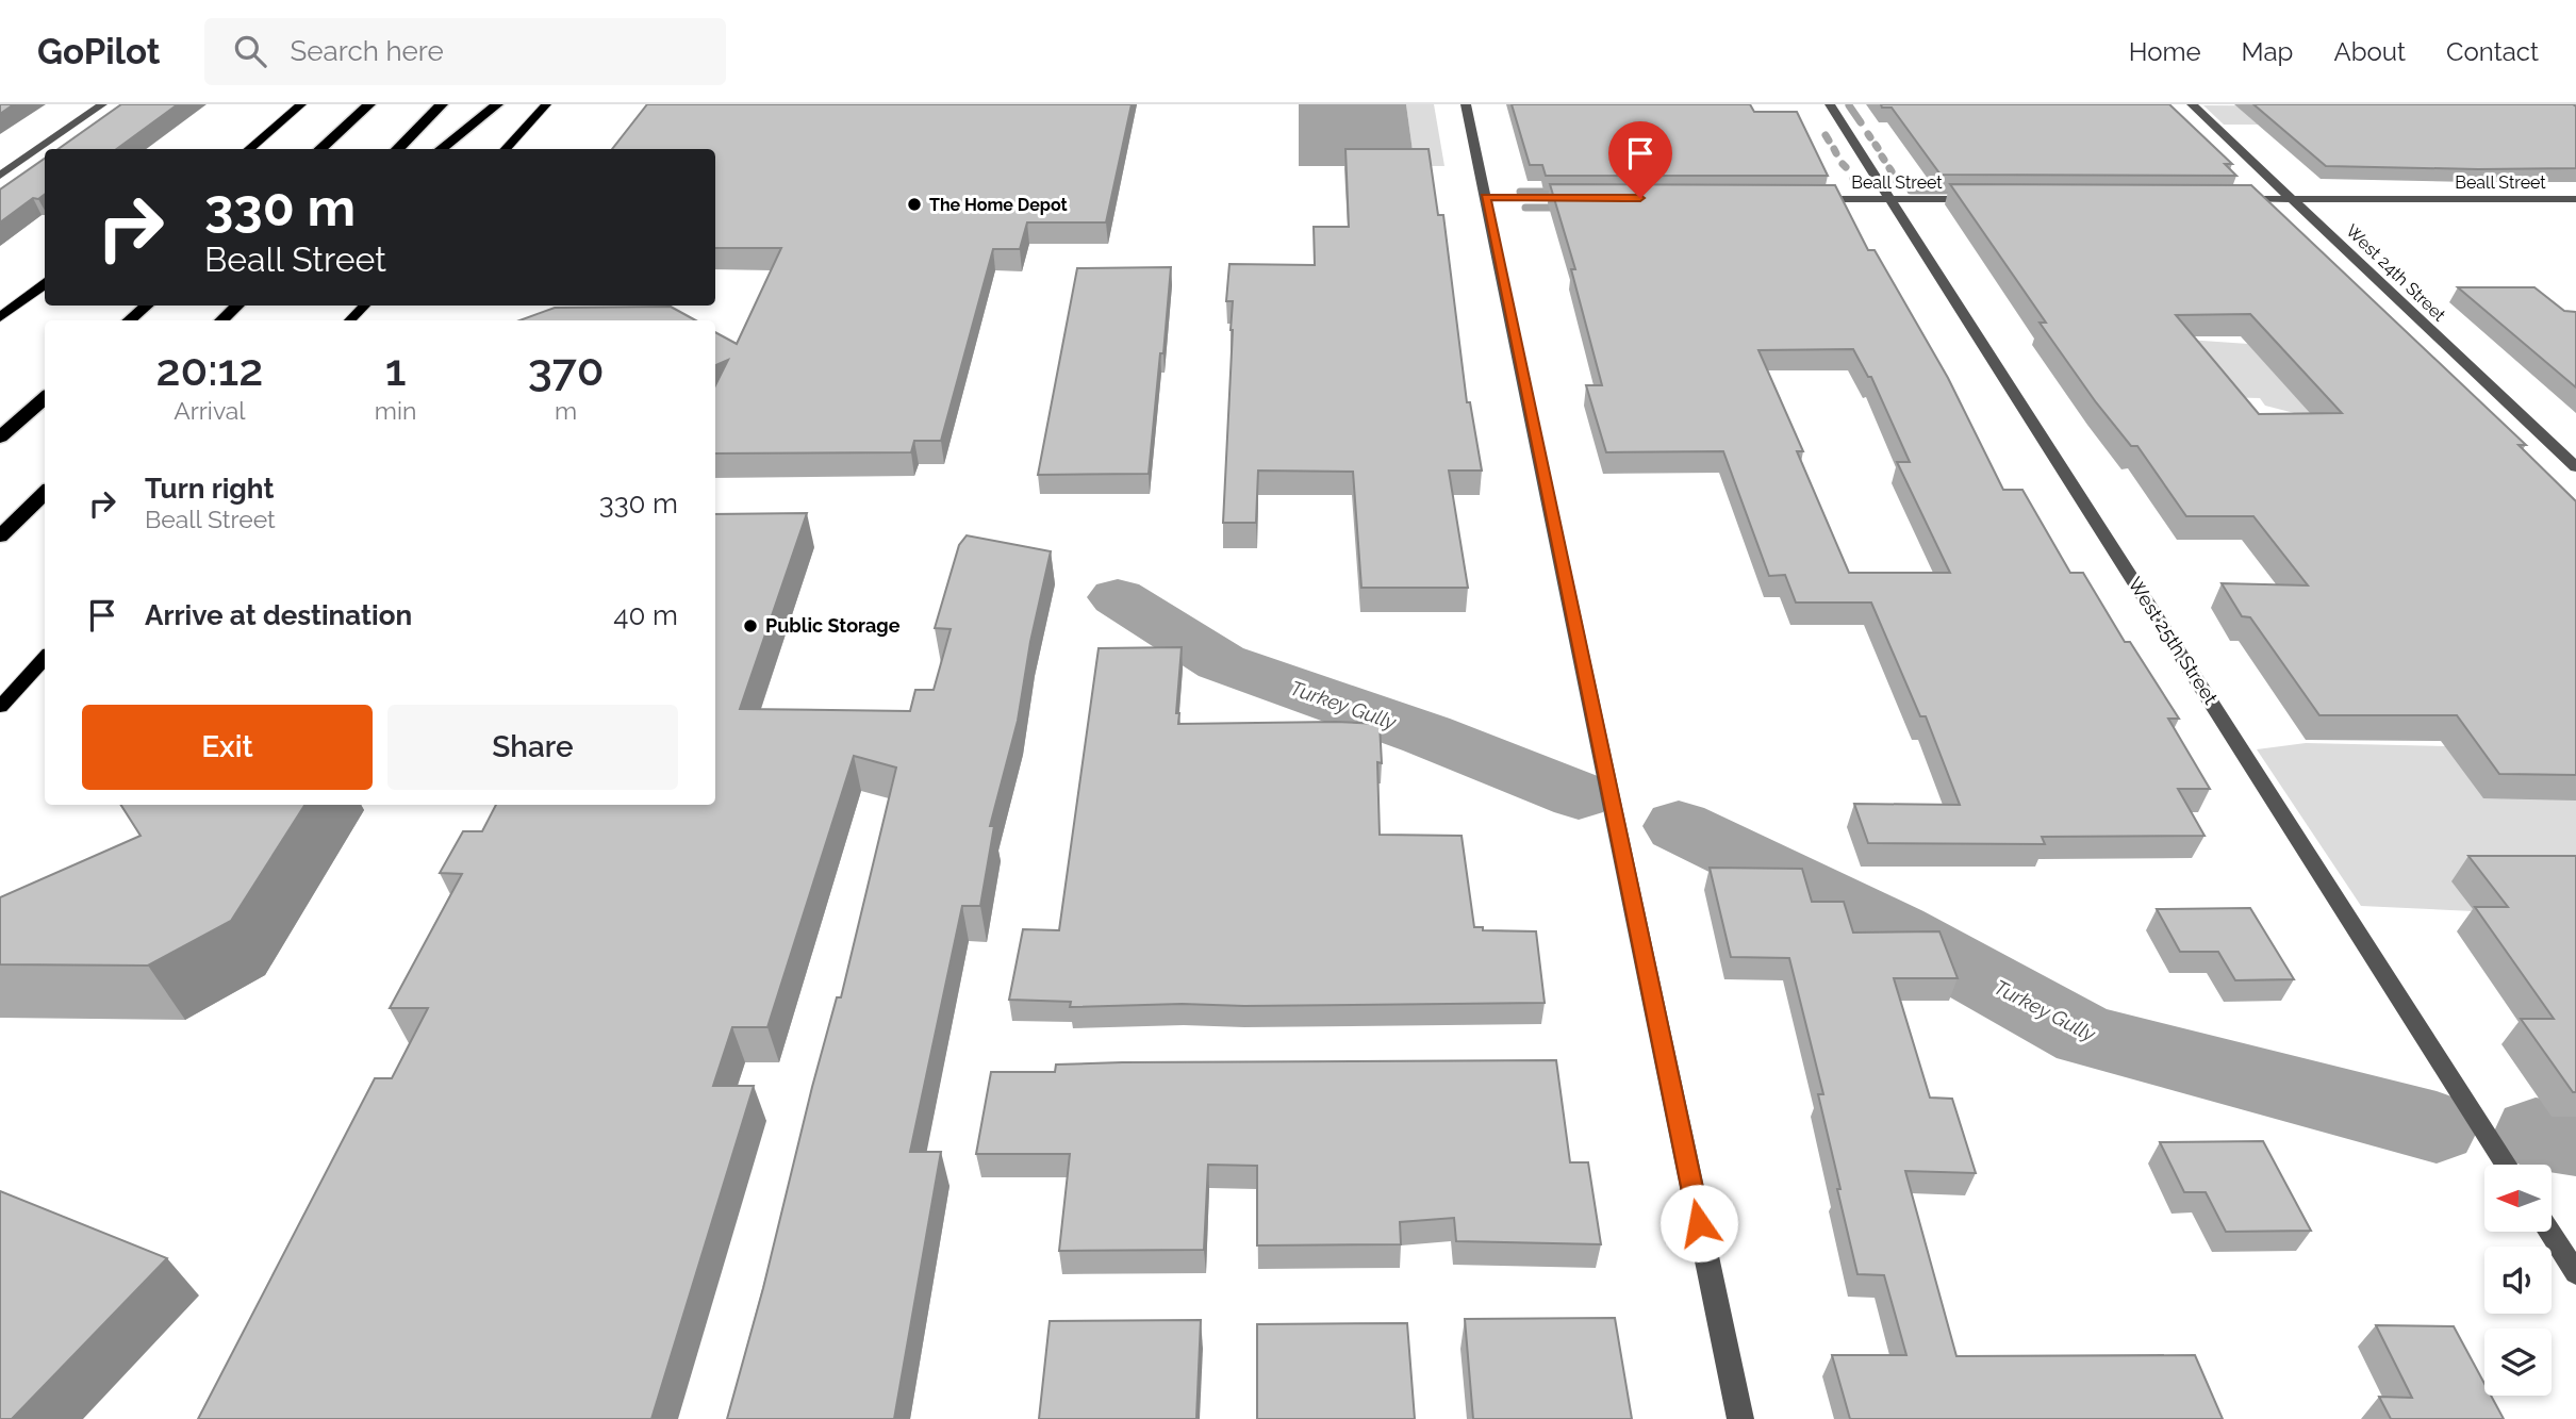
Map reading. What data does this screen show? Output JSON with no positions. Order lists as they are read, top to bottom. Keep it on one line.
{"streets":{"street":["Beall Street","West 24th Street","West 25th Street"]},"crossings":[["Beall Street","West 24th Street"],["Beall Street","West 25th Street"]],"water":["Turkey Gully"],"places":["The Home Depot","Public Storage"],"north":"left","page":{"header":"GoPilot","search":"Search here","nav":["Home","Map","About","Contact"],"turn":["330 m","Beall Street"],"eta":["20:12","Arrival","1","min","370","m"],"list":[{"name":"Turn right","note":"Beall Street","value":"330 m"},{"name":"Arrive at destination","value":"40 m"}],"buttons":["Exit","Share"]}}
